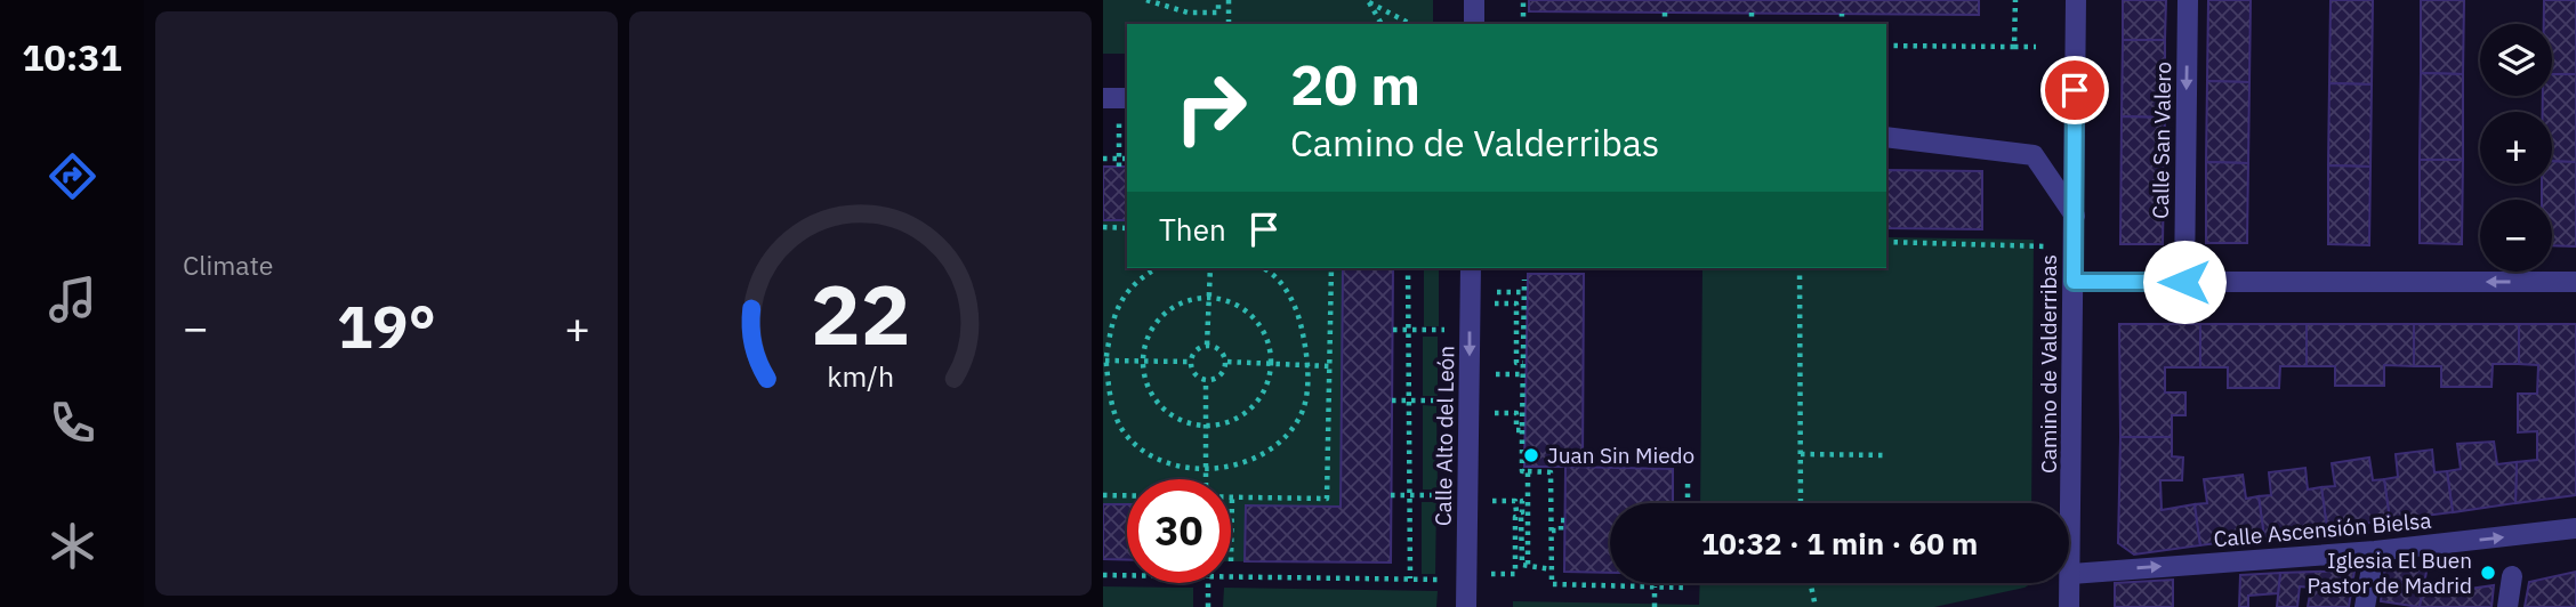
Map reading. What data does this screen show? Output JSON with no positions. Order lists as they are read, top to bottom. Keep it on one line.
{"streets":{"street":["Calle San Valero","Camino de Valderribas","Calle Alto del León","Calle Ascensión Bielsa"]},"crossings":[["Camino de Valderribas","Calle Ascensión Bielsa"]],"one_way":["Calle San Valero","Calle Alto del León","Calle Ascensión Bielsa"],"places":["Juan Sin Miedo","Iglesia El Buen Pastor de Madrid"],"page":{"tabs":"10:31","tile":"Climate","map_buttons":["+","−"],"turn":["20 m","Camino de Valderribas"],"then":"Then","heat":["−","19°","+"],"limit":"30","trip":"10:32 · 1 min · 60 m","gauge":["22","km/h"]}}
